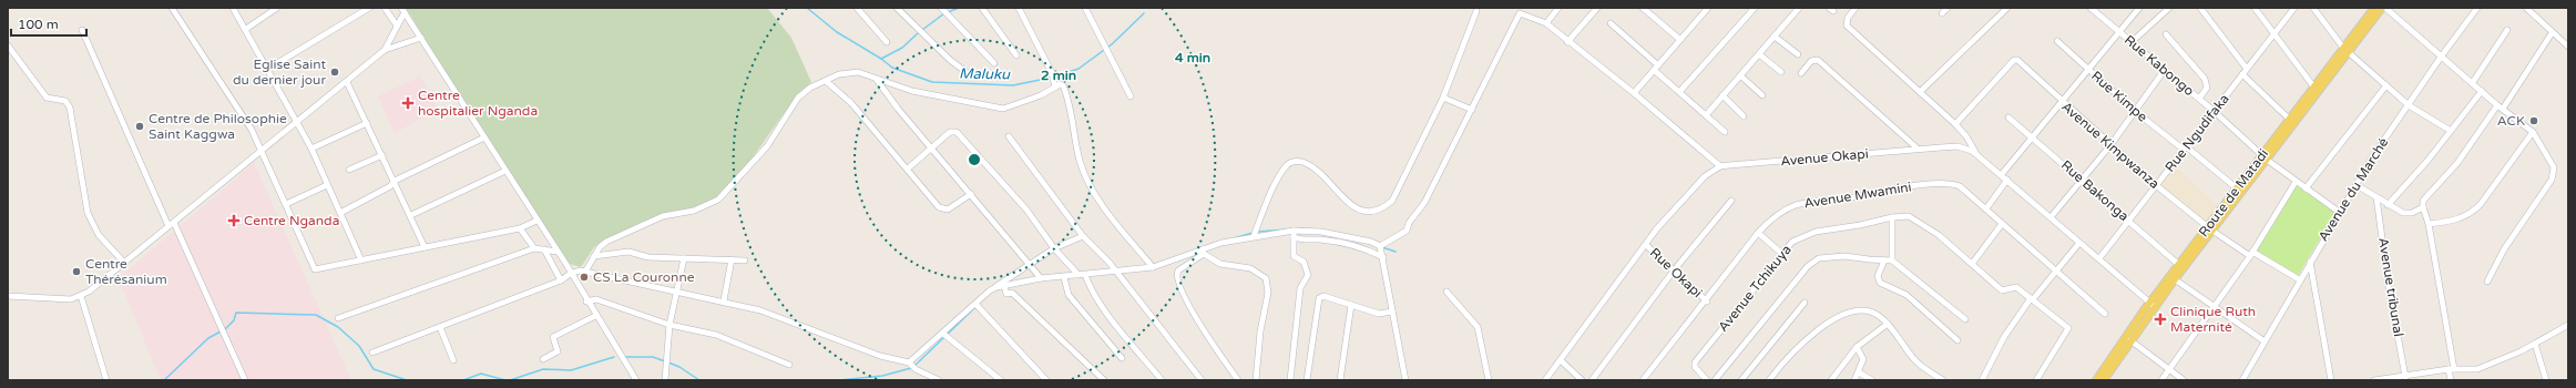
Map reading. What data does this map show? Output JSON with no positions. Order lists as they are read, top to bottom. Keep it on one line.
{"streets":{"main road":["Route de Matadi"],"street":["Rue Kabongo","Rue Kimpe","Rue Ngudifaka","Avenue Kimpwanza","Avenue Okapi","Avenue du Marché","Rue Bakonga","Avenue Mwamini","Rue Okapi","Avenue tribunal","Avenue Tchikuya"]},"crossings":[["Rue Kabongo","Rue Ngudifaka"],["Rue Kabongo","Avenue du Marché"],["Rue Kabongo","Route de Matadi"],["Rue Kimpe","Rue Ngudifaka"],["Rue Kimpe","Route de Matadi"],["Rue Ngudifaka","Avenue Kimpwanza"],["Rue Ngudifaka","Avenue Okapi"],["Rue Ngudifaka","Rue Bakonga"],["Avenue Kimpwanza","Avenue du Marché"],["Avenue Kimpwanza","Route de Matadi"],["Avenue Okapi","Route de Matadi"],["Rue Bakonga","Route de Matadi"],["Avenue Mwamini","Rue Okapi"]],"water":["Maluku"],"places":{"other":["Eglise Saint du dernier jour","ACK","Centre de Philosophie Saint Kaggwa","Centre Thérésanium","CS La Couronne"],"health":["Centre hospitalier Nganda","Centre Nganda","Clinique Ruth Maternité"]},"scale_bar":"100 m","rings":["4 min","2 min"]}
